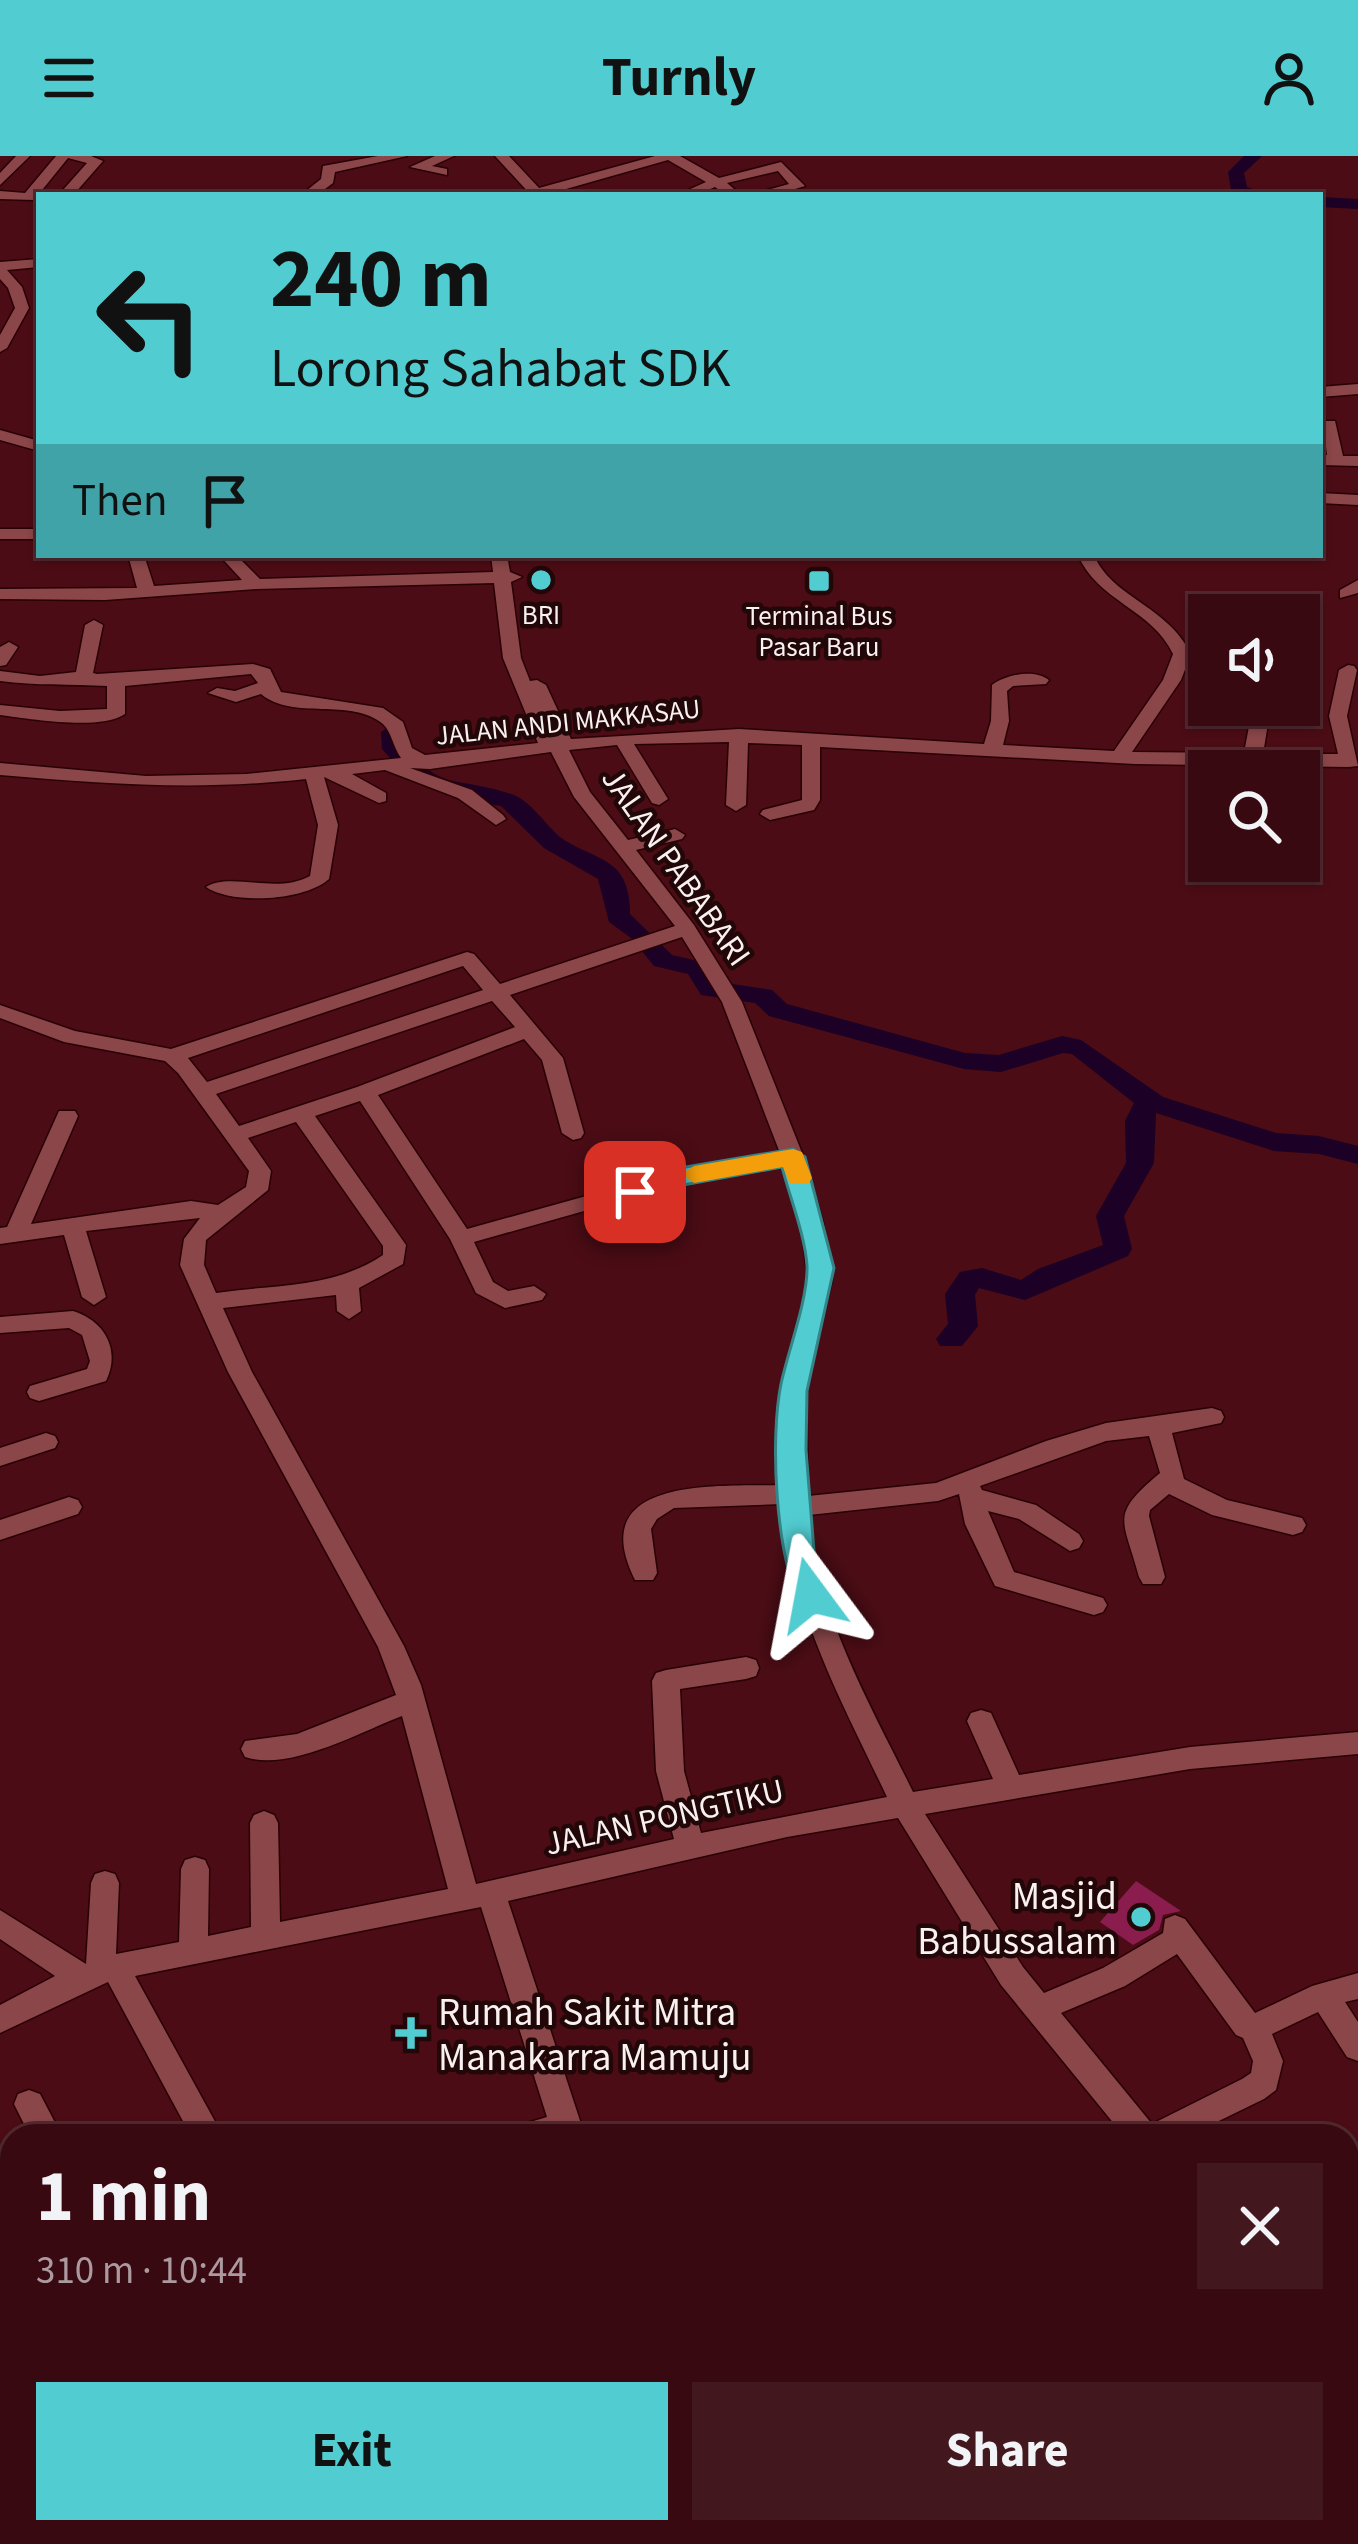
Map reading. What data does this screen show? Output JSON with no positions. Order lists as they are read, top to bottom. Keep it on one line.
{"streets":{"street":["JALAN ANDI MAKKASAU","JALAN PABABARI","JALAN PONGTIKU"]},"crossings":[["JALAN ANDI MAKKASAU","JALAN PABABARI"]],"places":{"other":["BRI","Masjid Babussalam"],"transit":["Terminal Bus Pasar Baru"],"health":["Rumah Sakit Mitra Manakarra Mamuju"]},"page":{"header":"Turnly","turn":["240 m","Lorong Sahabat SDK"],"then":"Then","heading":["1 min","310 m · 10:44"],"buttons":["Exit","Share"]}}
